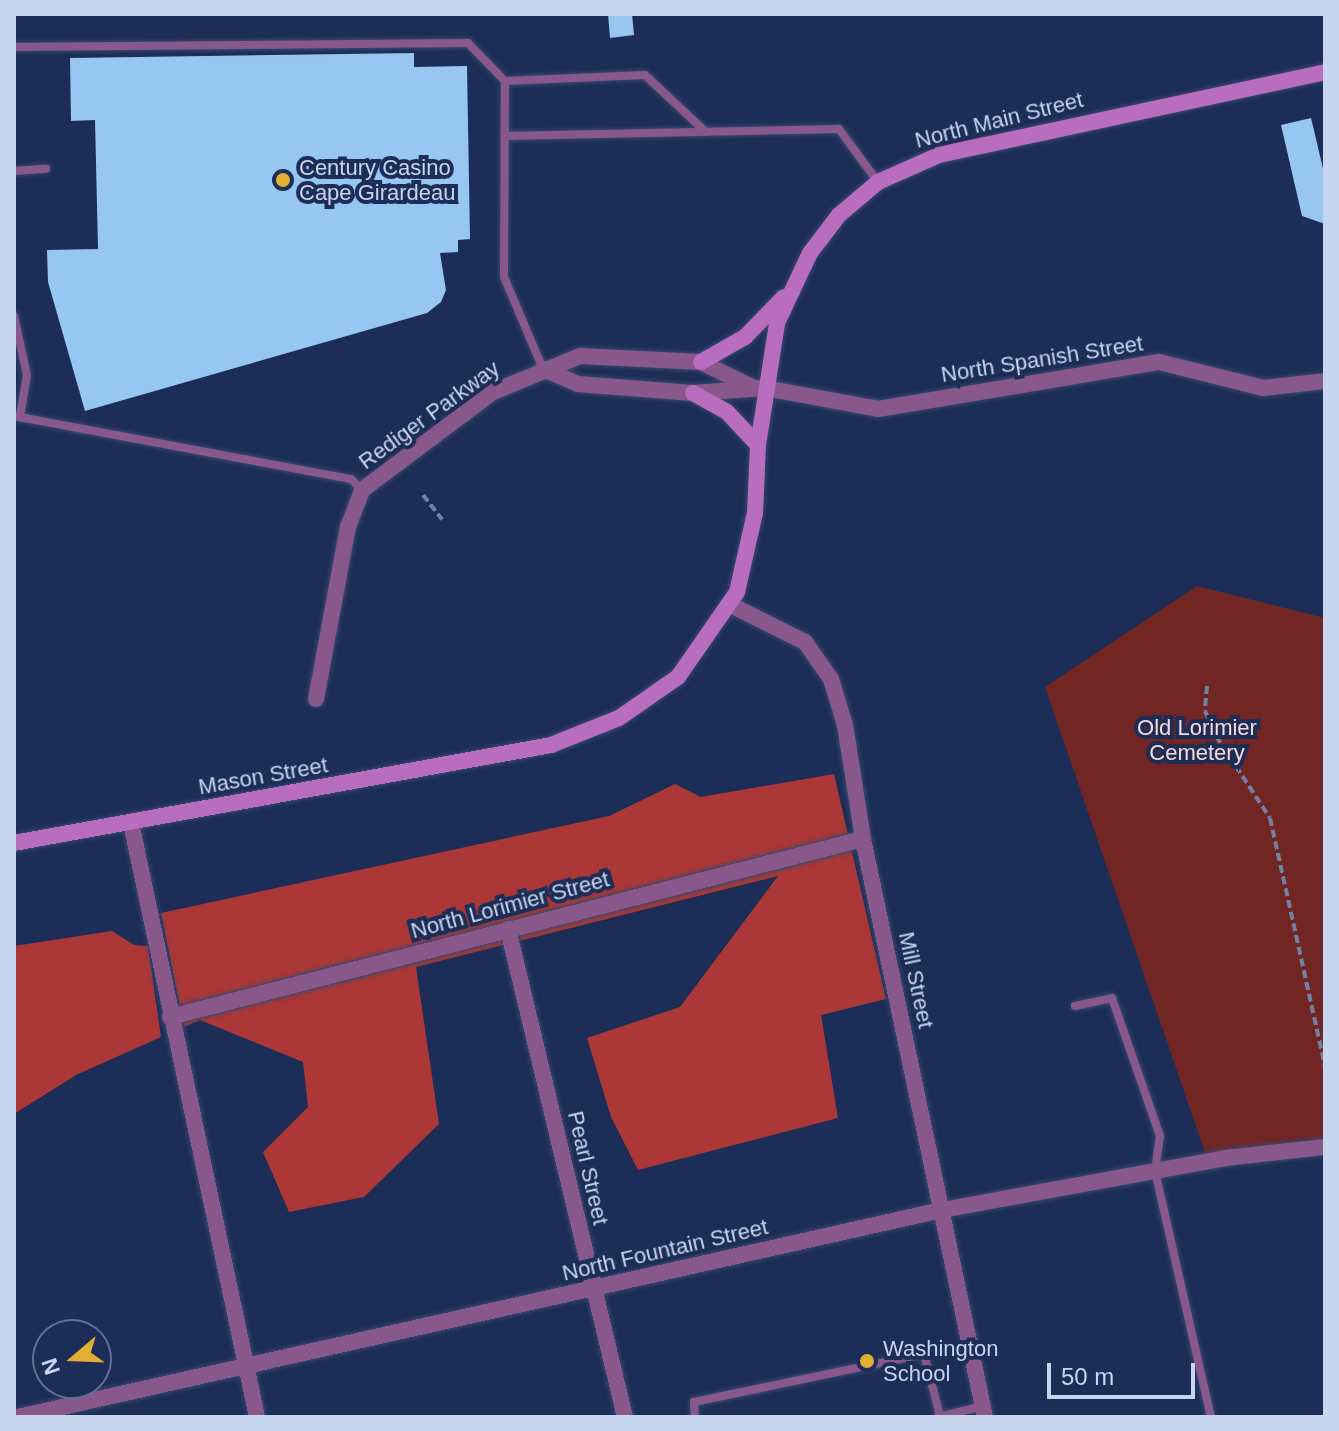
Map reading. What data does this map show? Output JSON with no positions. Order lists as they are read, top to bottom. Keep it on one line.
{"streets":{"main road":["North Main Street","Mason Street"],"street":["North Spanish Street","Rediger Parkway","North Lorimier Street","Mill Street","Pearl Street","North Fountain Street"]},"crossings":[["North Main Street","North Spanish Street"],["North Main Street","Rediger Parkway"],["North Main Street","Mason Street"],["North Spanish Street","Rediger Parkway"],["North Spanish Street","Mason Street"],["Rediger Parkway","Mason Street"],["Mason Street","Mill Street"],["North Lorimier Street","Mill Street"],["North Lorimier Street","Pearl Street"],["Mill Street","North Fountain Street"],["Pearl Street","North Fountain Street"]],"parks":["Old Lorimier Cemetery"],"places":["Century Casino Cape Girardeau","Washington School"],"scale_bar":"50 m","north":"left"}
